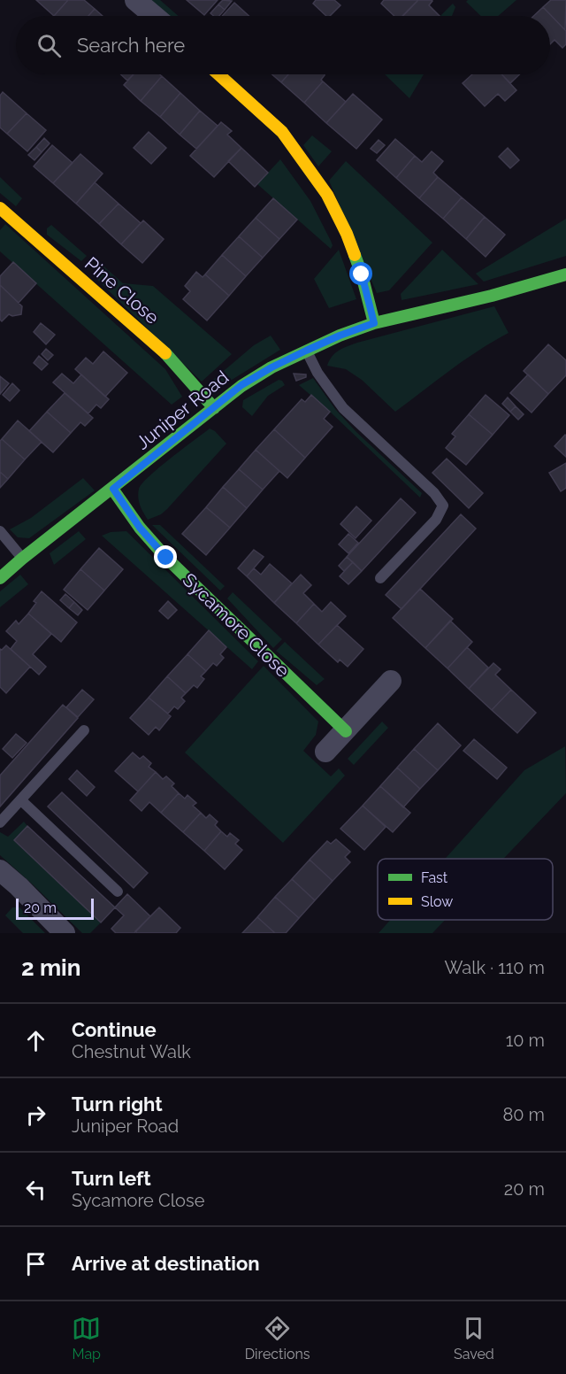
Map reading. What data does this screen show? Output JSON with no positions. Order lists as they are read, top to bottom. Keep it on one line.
{"streets":{"street":["Pine Close","Juniper Road","Sycamore Close"]},"crossings":[["Pine Close","Juniper Road"],["Juniper Road","Sycamore Close"]],"legend":["Fast","Slow"],"scale_bar":"20 m","page":{"search":"Search here","scale":"20 m","heading":["2 min","Walk · 110 m"],"list":[["Continue","Chestnut Walk","10 m"],["Turn right","Juniper Road","80 m"],["Turn left","Sycamore Close","20 m"],"Arrive at destination"],"nav":["Map","Directions","Saved"]}}
